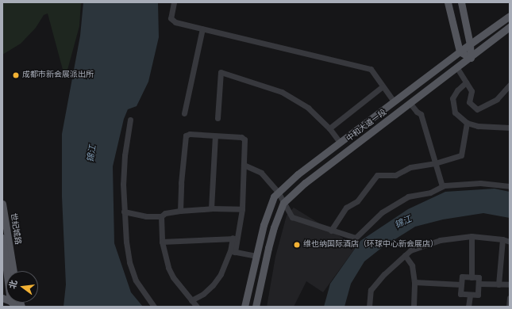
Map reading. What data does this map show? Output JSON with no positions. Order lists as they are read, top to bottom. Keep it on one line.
{"streets":{"main road":["中和大道一段","世纪城路"]},"water":["锦江"],"places":["成都市新会展派出所","维也纳国际酒店（环球中心新会展店）"],"north":"left"}
